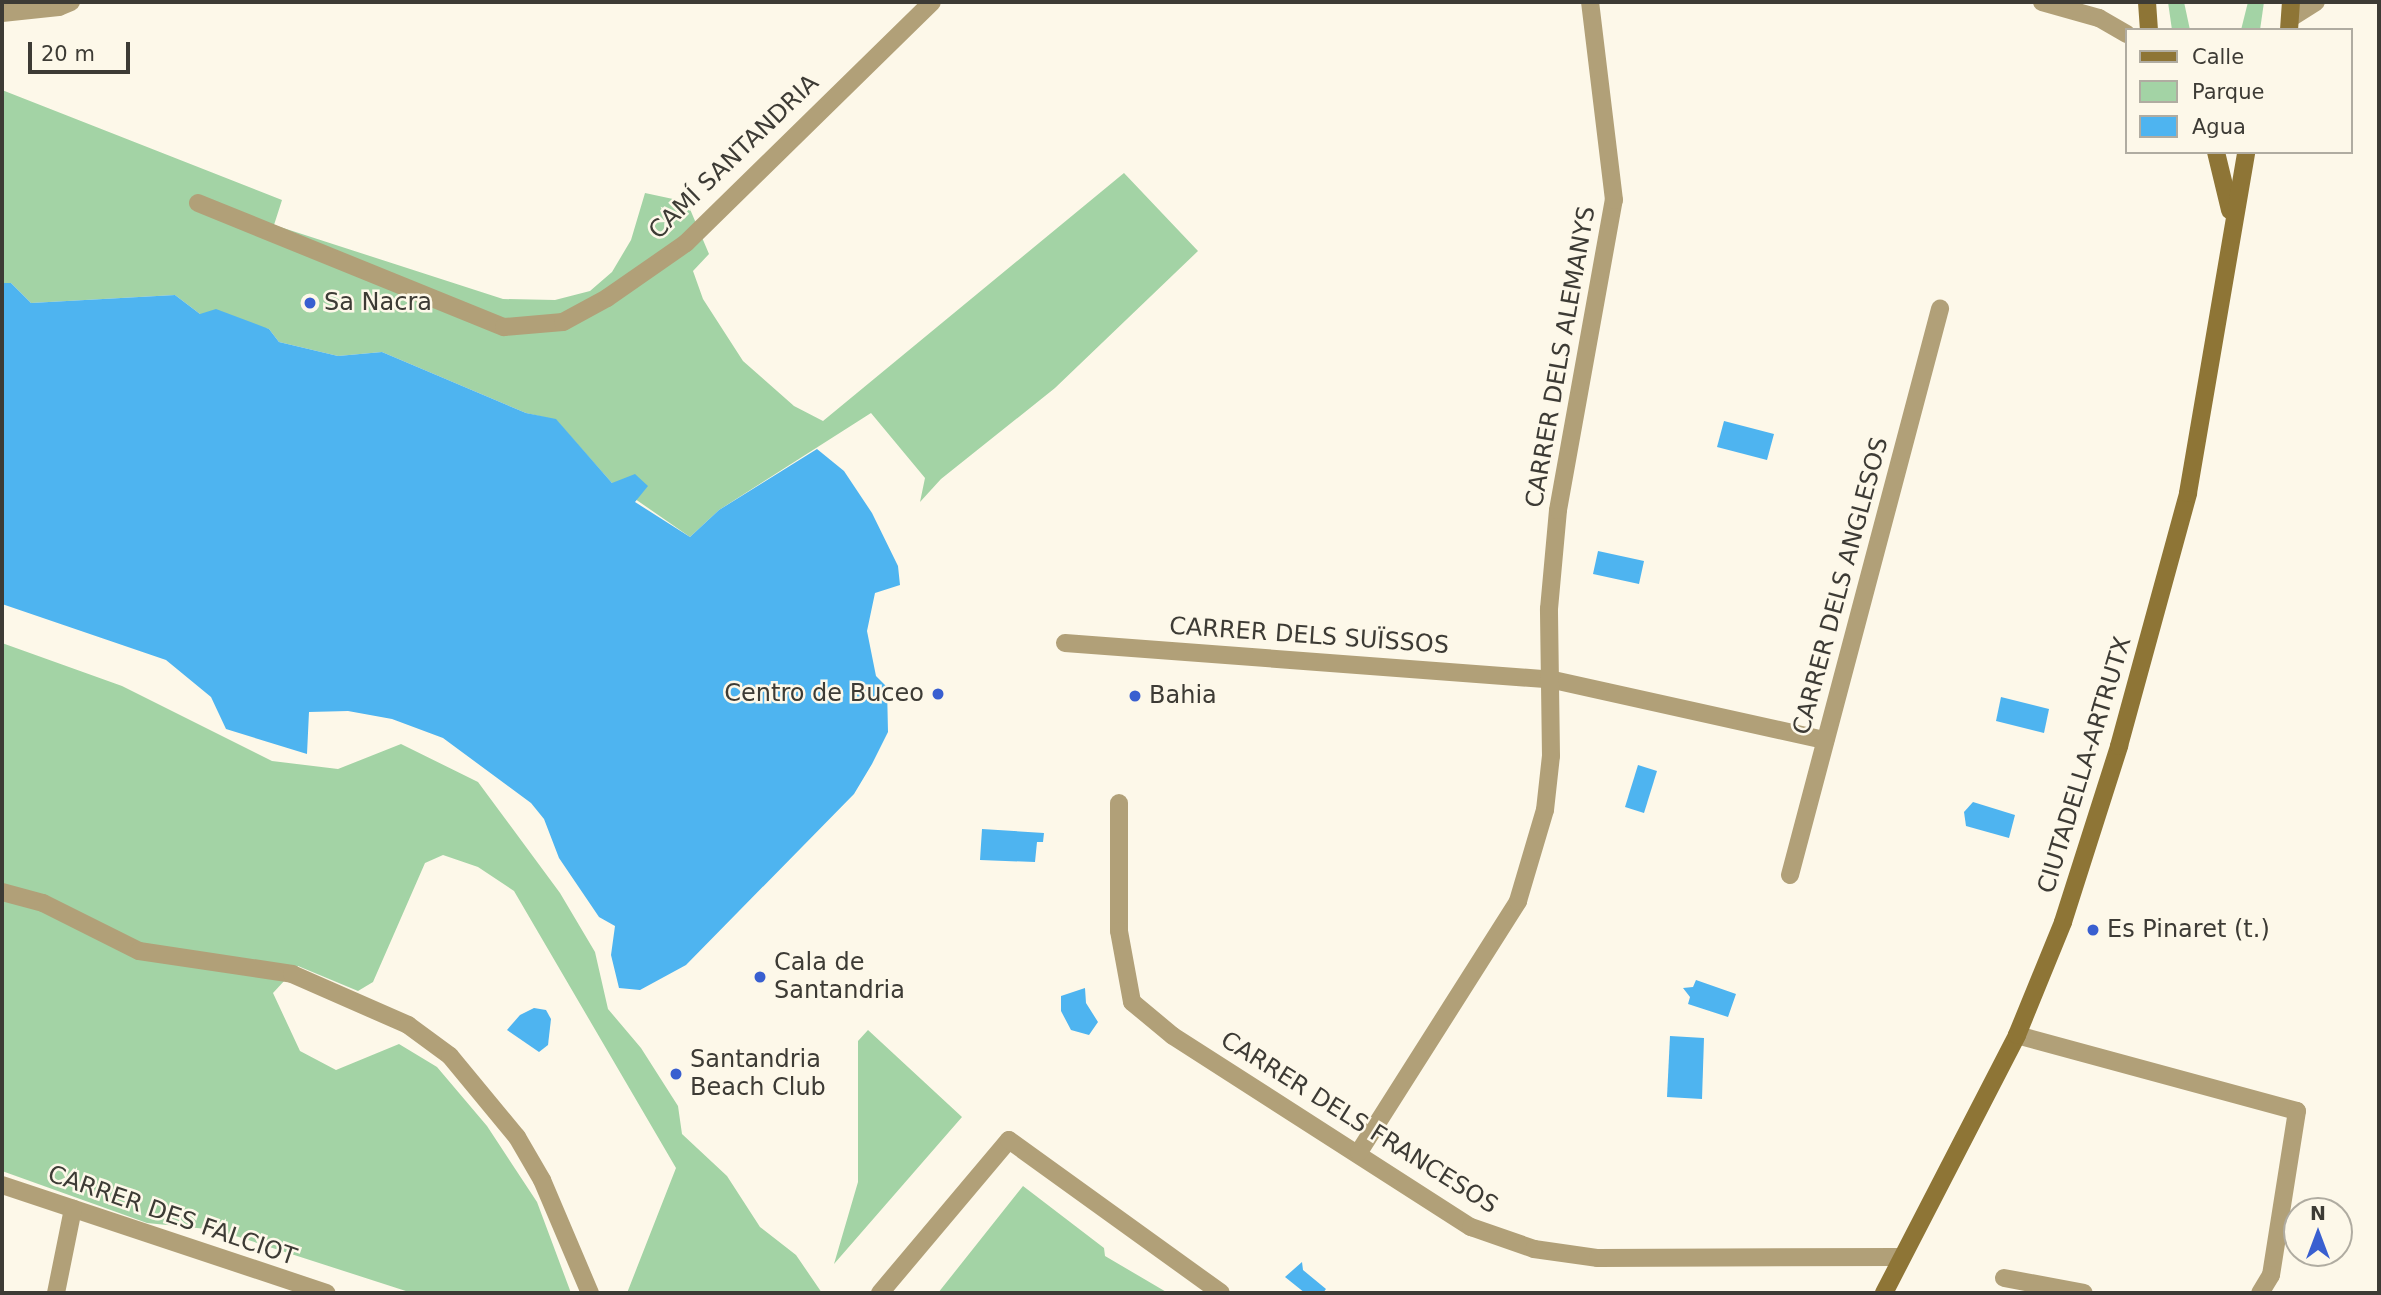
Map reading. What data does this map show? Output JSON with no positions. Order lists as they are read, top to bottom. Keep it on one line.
{"streets":{"main road":["CIUTADELLA-ARTRUTX"],"street":["CAMÍ SANTANDRIA","CARRER DELS ALEMANYS","CARRER DELS ANGLESOS","CARRER DELS SUÏSSOS","CARRER DELS FRANCESOS","CARRER DES FALCIOT"]},"crossings":[["CARRER DELS ALEMANYS","CARRER DELS SUÏSSOS"],["CARRER DELS ALEMANYS","CARRER DELS FRANCESOS"],["CARRER DELS ANGLESOS","CARRER DELS SUÏSSOS"],["CIUTADELLA-ARTRUTX","CARRER DELS FRANCESOS"]],"places":["Sa Nacra","Centro de Buceo","Bahia","Es Pinaret (t.)","Cala de Santandria","Santandria Beach Club"],"legend":["Calle","Parque","Agua"],"scale_bar":"20 m","north":"top"}
